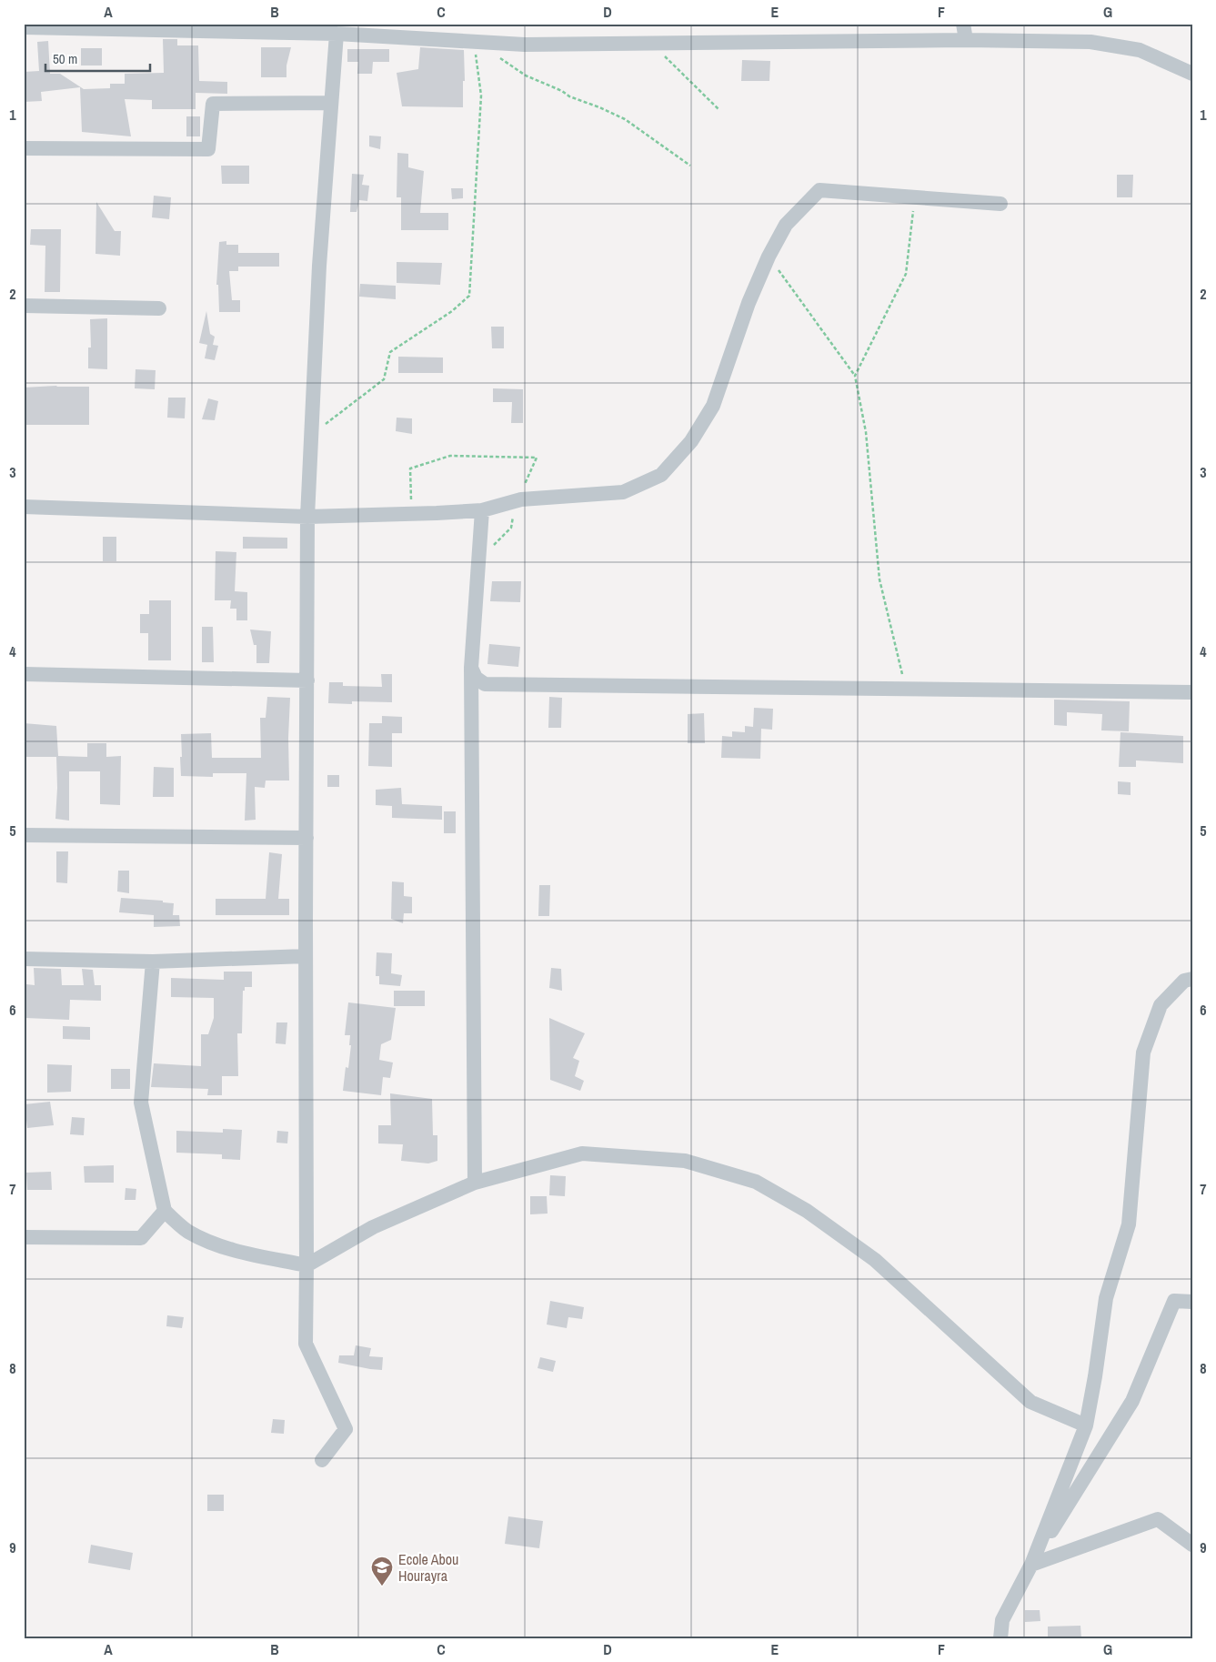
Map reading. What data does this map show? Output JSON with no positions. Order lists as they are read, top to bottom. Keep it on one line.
{"places":{"school or university":["Ecole Abou Hourayra"]},"scale_bar":"50 m","grid":{"columns":["A","B","C","D","E","F","G"],"rows":["1","2","3","4","5","6","7","8","9"]}}
